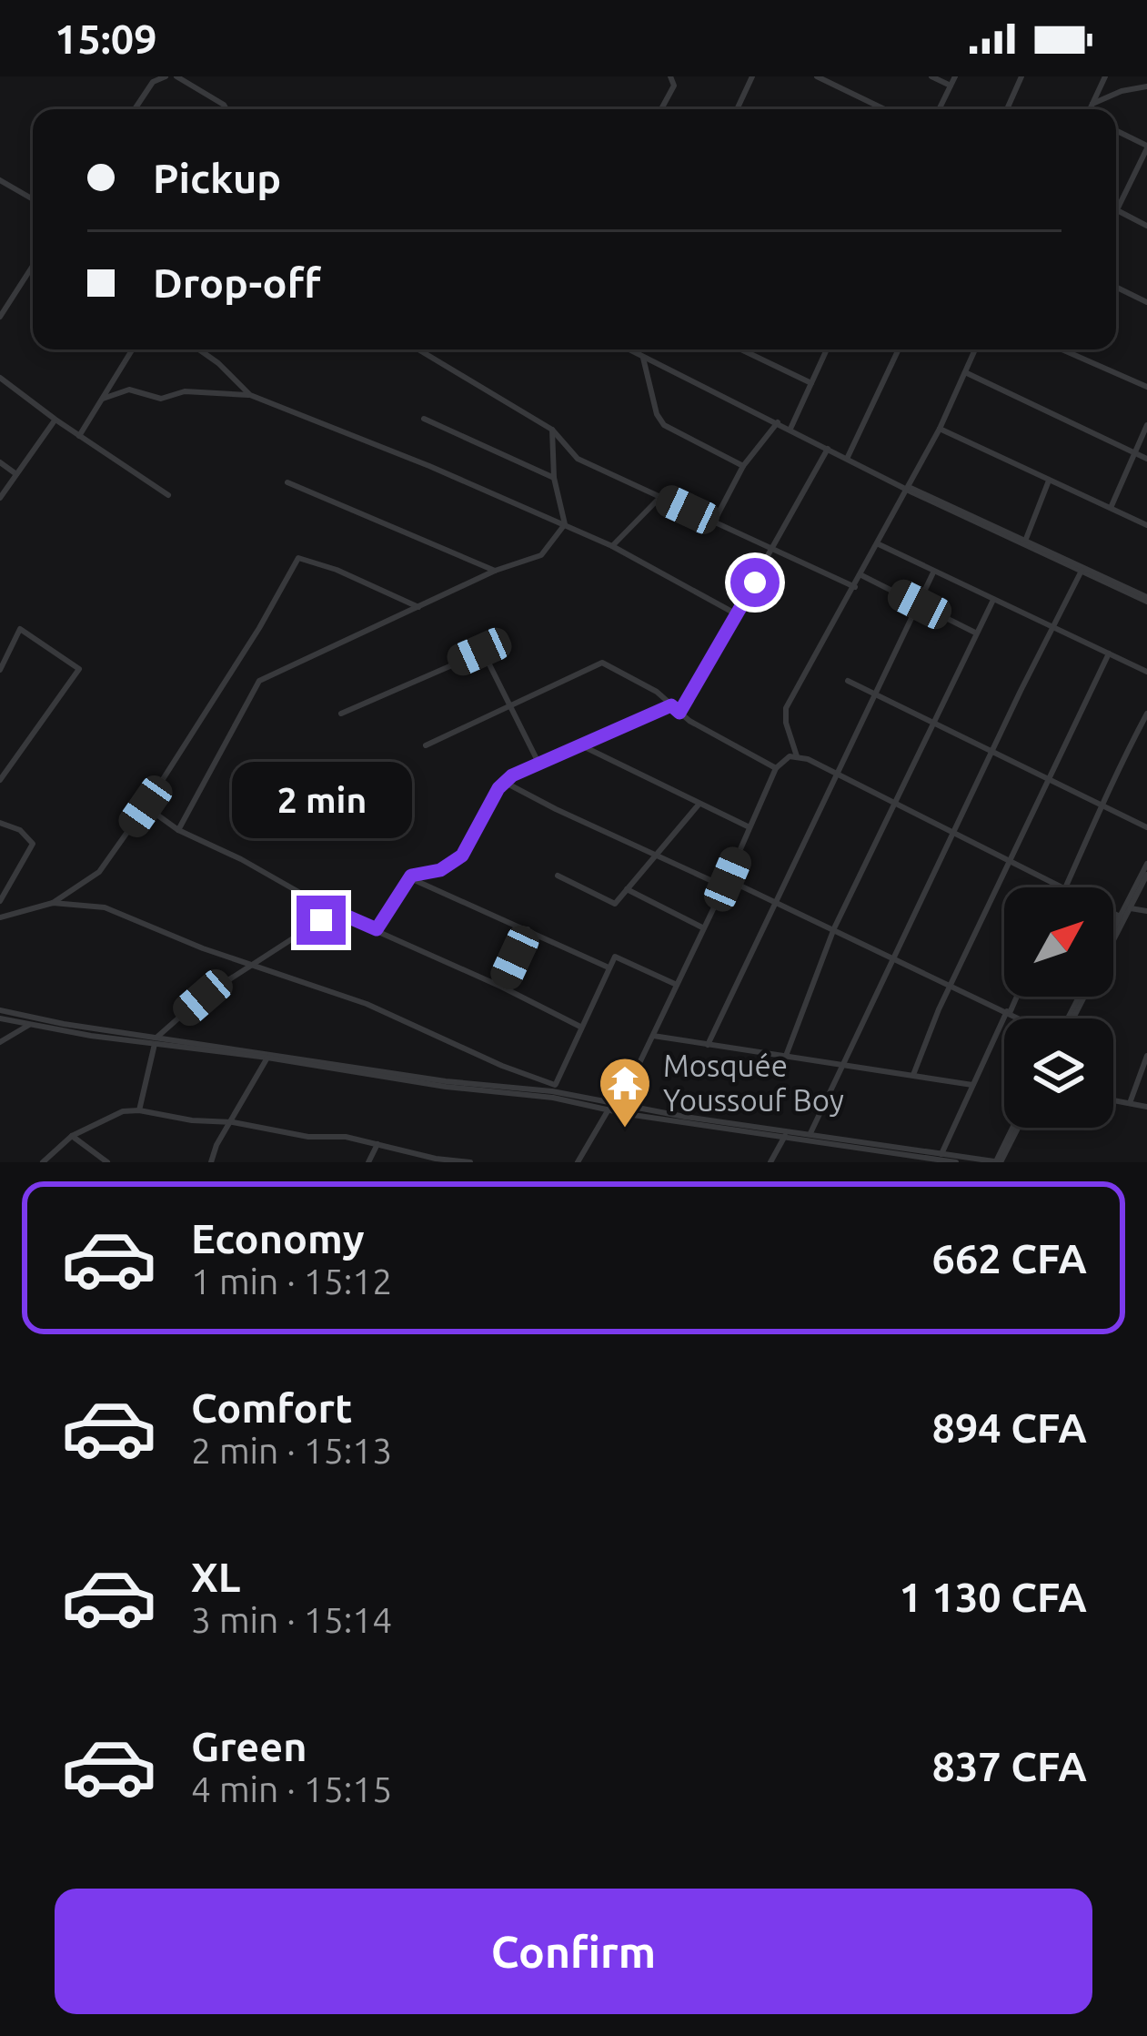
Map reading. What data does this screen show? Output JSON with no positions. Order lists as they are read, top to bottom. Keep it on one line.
{"places":{"temple":["Mosquée Youssouf Boy"]},"north":"top right","page":{"status":"15:09","banner":["Pickup","Drop-off"],"bubble":"2 min","list":[{"name":"Economy","note":"1 min · 15:12","value":"662 CFA"},{"name":"Comfort","note":"2 min · 15:13","value":"894 CFA"},{"name":"XL","note":"3 min · 15:14","value":"1 130 CFA"},{"name":"Green","note":"4 min · 15:15","value":"837 CFA"}],"buttons":"Confirm"}}
